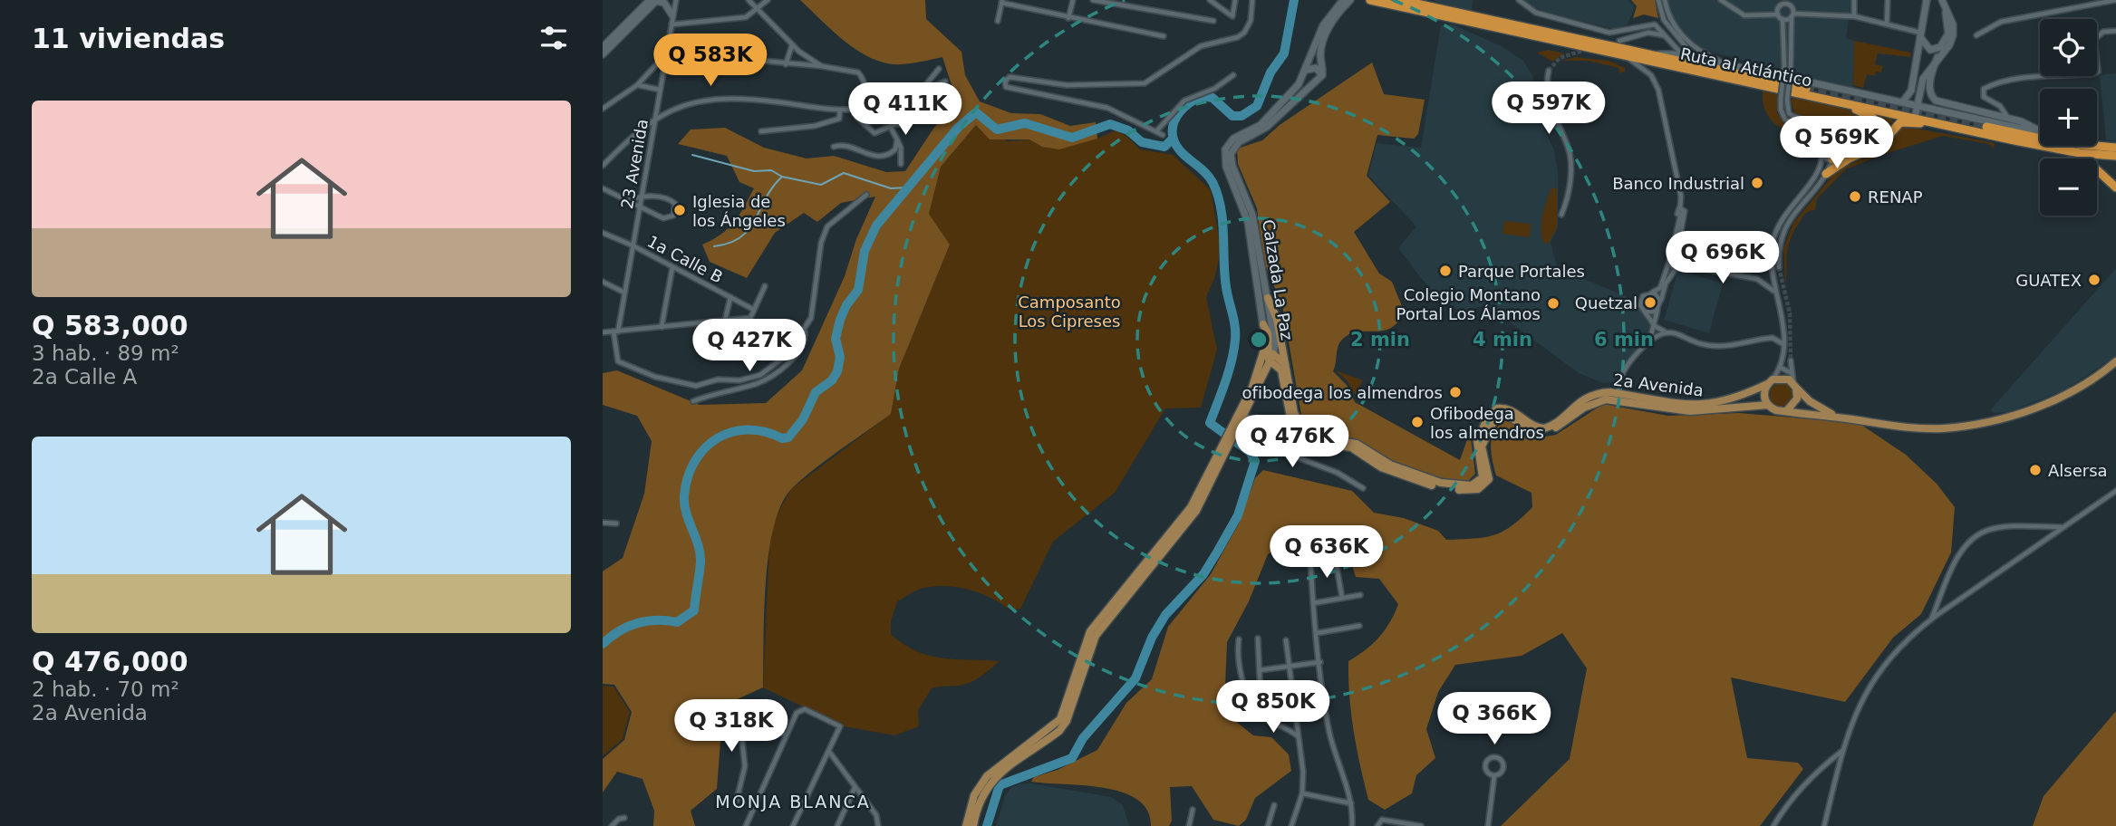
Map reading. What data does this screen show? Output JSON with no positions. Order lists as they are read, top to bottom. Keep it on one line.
{"streets":{"highway":["Ruta al Atlántico"],"main road":["Calzada La Paz","2a Avenida"],"street":["23 Avenida","1a Calle B"]},"crossings":[["23 Avenida","1a Calle B"],["Calzada La Paz","2a Avenida"]],"districts":["MONJA BLANCA"],"parks":["Camposanto Los Cipreses"],"places":["Banco Industrial","RENAP","Iglesia de los Ángeles","Parque Portales","GUATEX","Quetzal","Colegio Montano Portal Los Álamos","ofibodega los almendros","Ofibodega los almendros","Alsersa"],"page":{"heading":"11 viviendas","map_buttons":["+","−"],"price":["Q 583K","Q 597K","Q 411K","Q 569K","Q 696K","Q 427K","Q 476K","Q 636K","Q 850K","Q 366K","Q 318K"],"list":[{"name":"Q 583,000","note":"3 hab. · 89 m² · 2a Calle A"},{"name":"Q 476,000","note":"2 hab. · 70 m² · 2a Avenida"}]},"rings":["2 min","4 min","6 min"]}
